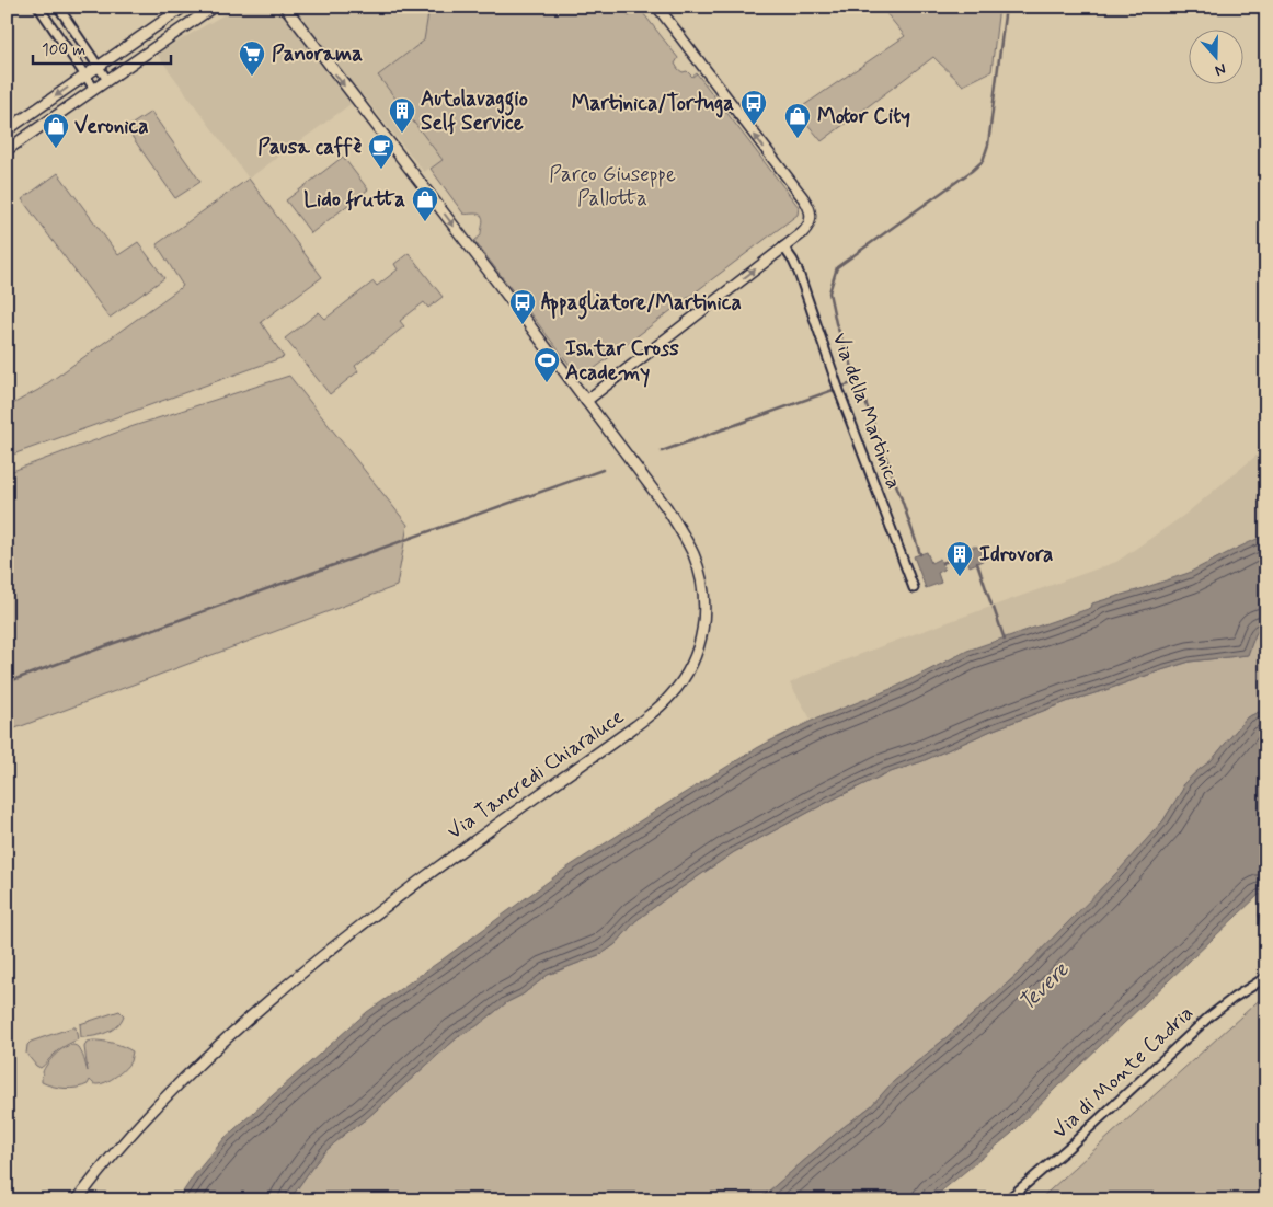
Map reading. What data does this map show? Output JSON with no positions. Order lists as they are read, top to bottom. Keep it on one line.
{"streets":{"street":["Via della Martinica","Via Tancredi Chiaraluce","Via di Monte Cadria"]},"water":["Tevere"],"parks":["Parco Giuseppe Pallotta"],"places":{"supermarket":["Panorama"],"bus stop":["Martinica/Tortuga","Appagliatore/Martinica"],"building":["Autolavaggio Self Service","Idrovora"],"shop":["Motor City","Veronica","Lido frutta"],"cafe":["Pausa caffè"],"sports":["Ishtar Cross Academy"]},"scale_bar":"100 m","north":"bottom"}
